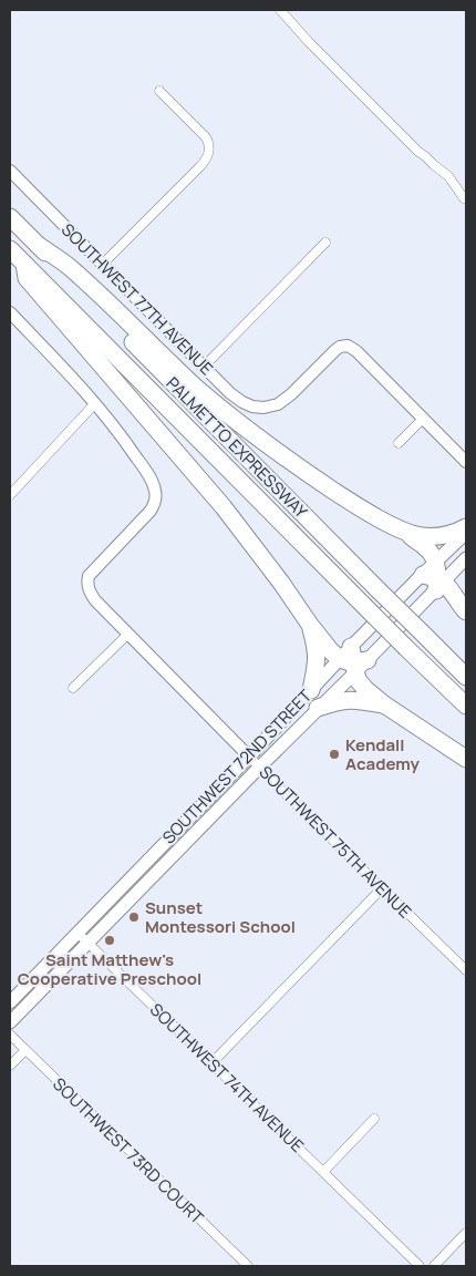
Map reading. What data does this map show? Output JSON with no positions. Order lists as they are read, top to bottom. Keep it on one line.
{"streets":{"highway":["PALMETTO EXPRESSWAY"],"main road":["SOUTHWEST 72ND STREET"],"street":["SOUTHWEST 77TH AVENUE","SOUTHWEST 75TH AVENUE","SOUTHWEST 74TH AVENUE","SOUTHWEST 73RD COURT"]},"crossings":[["SOUTHWEST 72ND STREET","SOUTHWEST 75TH AVENUE"],["SOUTHWEST 72ND STREET","SOUTHWEST 74TH AVENUE"]],"places":["Kendall Academy","Sunset Montessori School","Saint Matthew's Cooperative Preschool"]}
